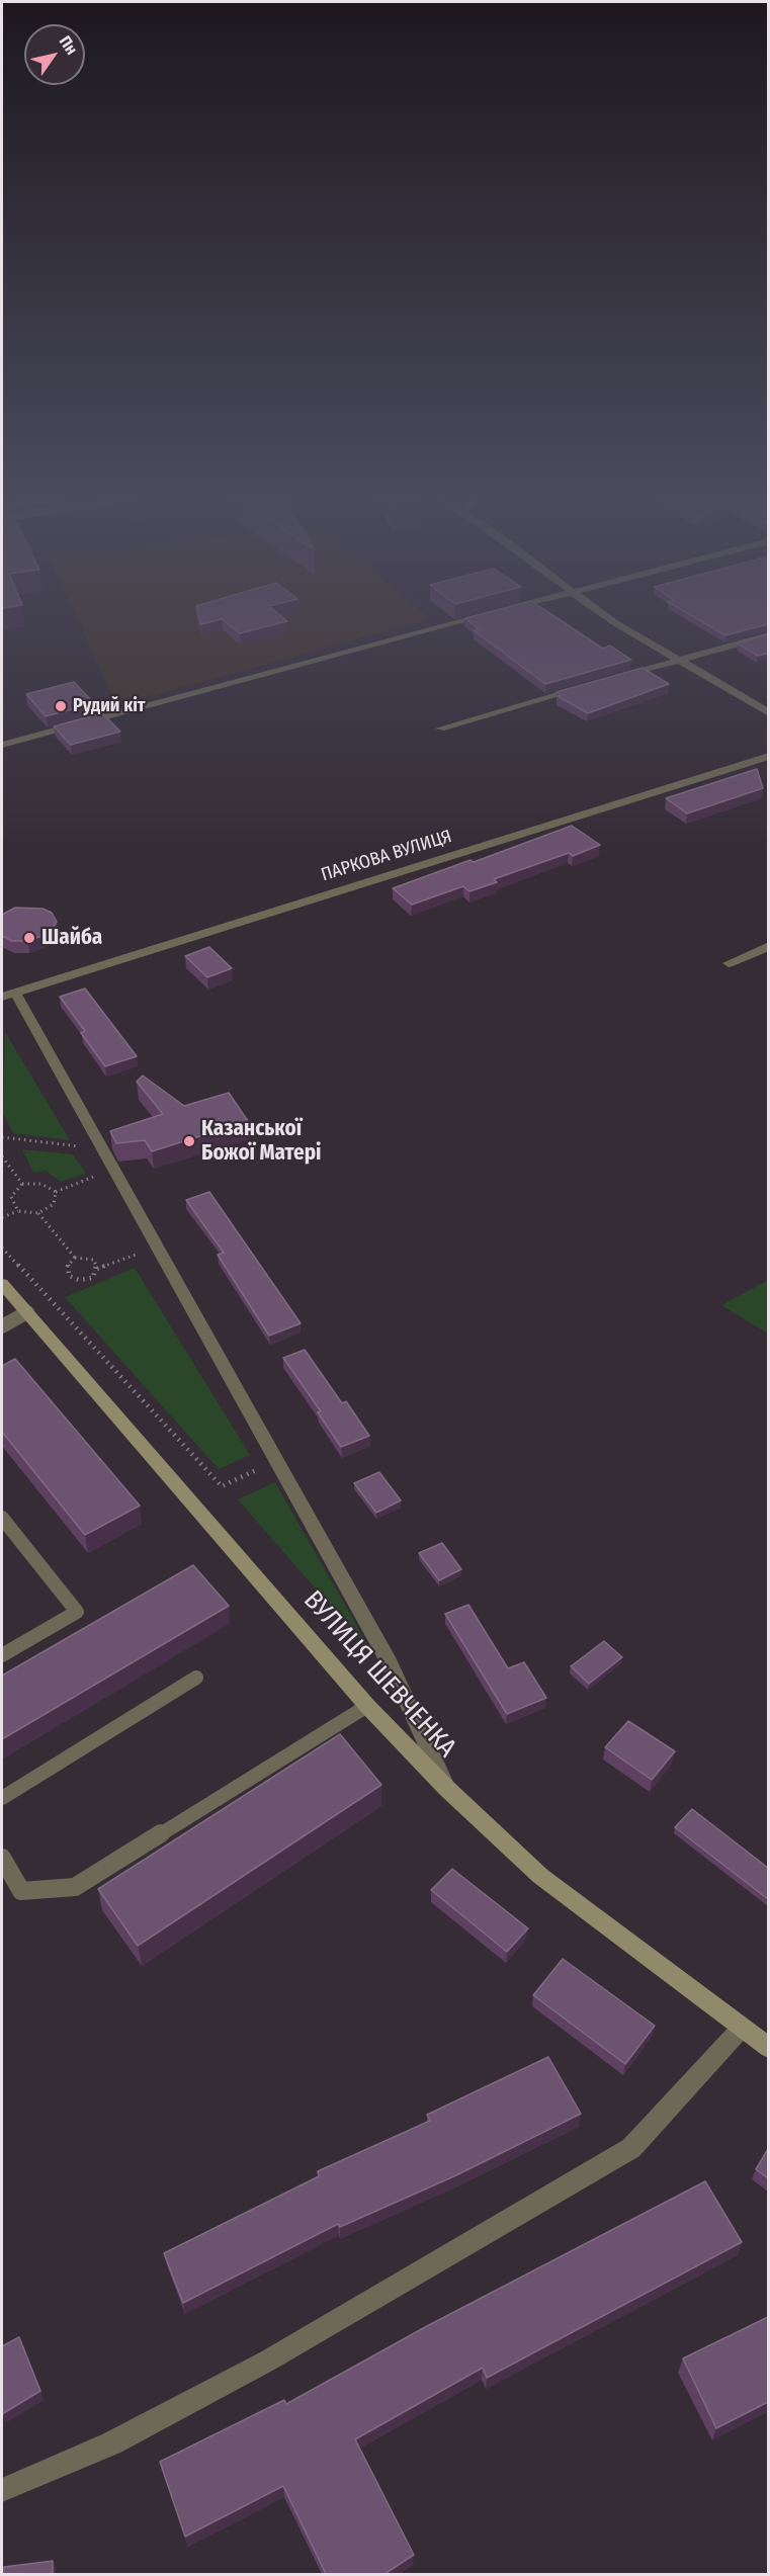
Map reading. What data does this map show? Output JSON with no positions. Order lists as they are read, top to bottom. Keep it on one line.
{"streets":{"main road":["ВУЛИЦЯ ШЕВЧЕНКА"],"street":["ПАРКОВА ВУЛИЦЯ"]},"places":["Рудий кіт","Шайба","Казанської Божої Матері"],"north":"top right"}
